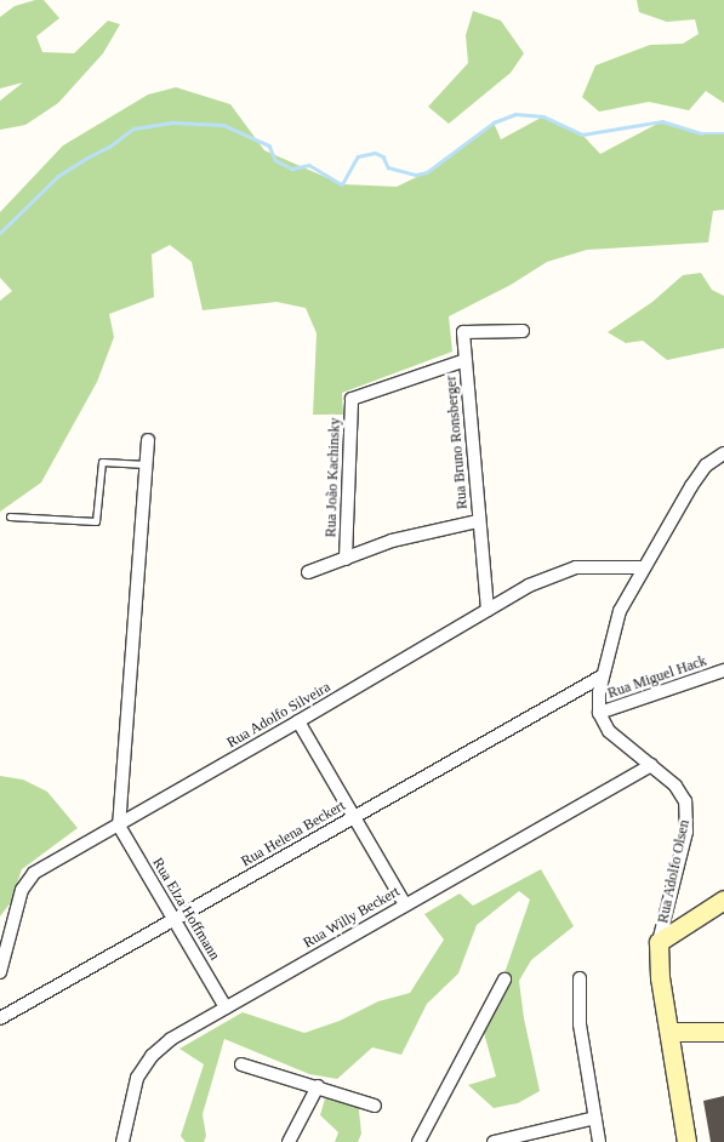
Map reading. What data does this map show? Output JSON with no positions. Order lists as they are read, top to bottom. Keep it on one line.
{"streets":{"main road":["Rua Adolfo Olsen"],"street":["Rua Bruno Ronsberger","Rua João Kachinsky","Rua Miguel Hack","Rua Adolfo Silveira","Rua Helena Beckert","Rua Elza Hoffmann","Rua Willy Beckert"]},"crossings":[["Rua Bruno Ronsberger","Rua João Kachinsky"],["Rua Bruno Ronsberger","Rua Adolfo Silveira"],["Rua Miguel Hack","Rua Adolfo Olsen"],["Rua Adolfo Silveira","Rua Elza Hoffmann"],["Rua Helena Beckert","Rua Elza Hoffmann"],["Rua Adolfo Olsen","Rua Willy Beckert"],["Rua Elza Hoffmann","Rua Willy Beckert"]]}
